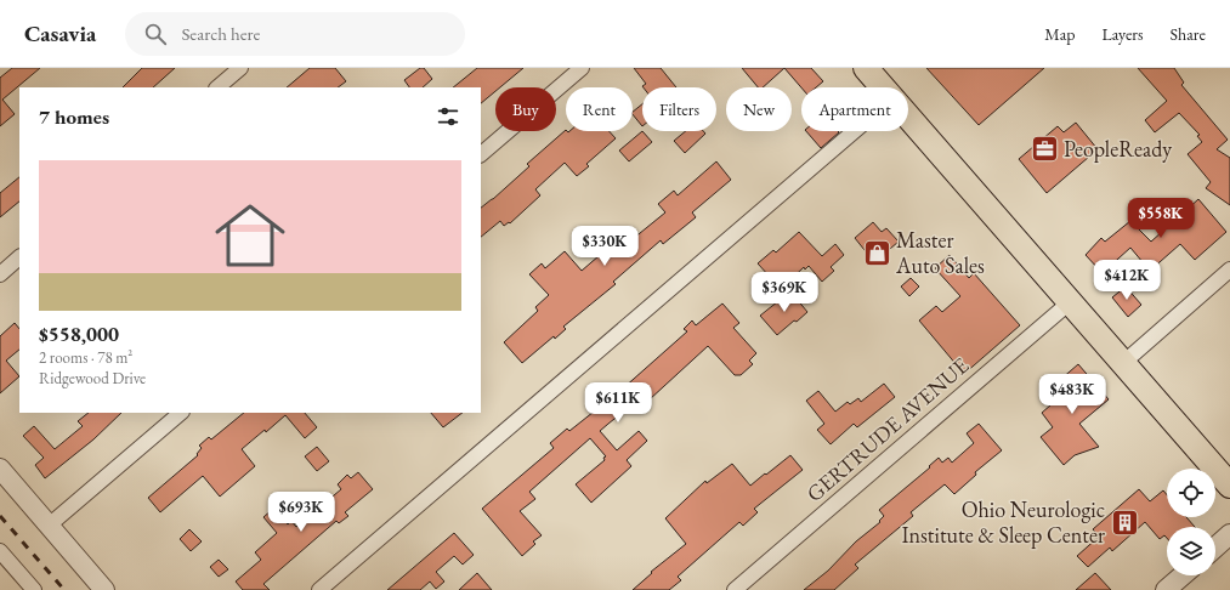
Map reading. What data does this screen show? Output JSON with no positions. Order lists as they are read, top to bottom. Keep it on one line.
{"streets":{"street":["GERTRUDE AVENUE"]},"places":{"office":["PeopleReady"],"shop":["Master Auto Sales"],"building":["Ohio Neurologic Institute & Sleep Center"]},"page":{"header":"Casavia","search":"Search here","nav":["Map","Layers","Share"],"chip":["Buy","Rent","Filters","New","Apartment"],"heading":"7 homes","list":[{"name":"$558,000","note":"2 rooms · 78 m² · Ridgewood Drive"}],"price":["$558K","$330K","$412K","$369K","$483K","$611K","$693K"]}}
